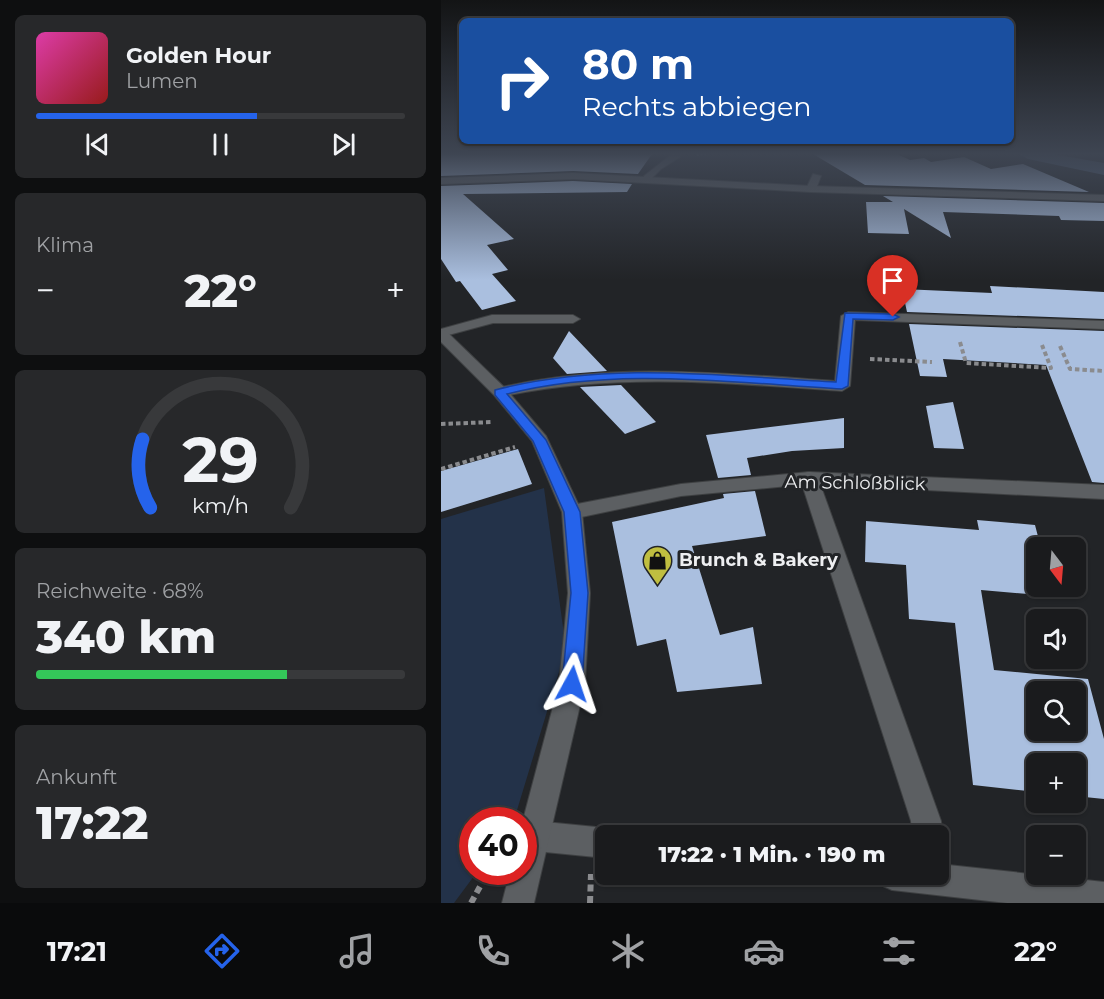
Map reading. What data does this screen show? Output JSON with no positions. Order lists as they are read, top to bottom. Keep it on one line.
{"streets":{"street":["Am Schloßblick"]},"places":{"shop":["Brunch & Bakery"]},"north":"bottom","page":{"turn":["80 m","Rechts abbiegen"],"song":["Golden Hour","Lumen"],"tile":["Klima",["Reichweite · 68%","340 km"],["Ankunft","17:22"]],"heat":["−","22°","+"],"map_buttons":["+","−"],"limit":"40","trip":"17:22 · 1 Min. · 190 m","tabs":["17:21","22°"],"gauge":["29","km/h"]}}
